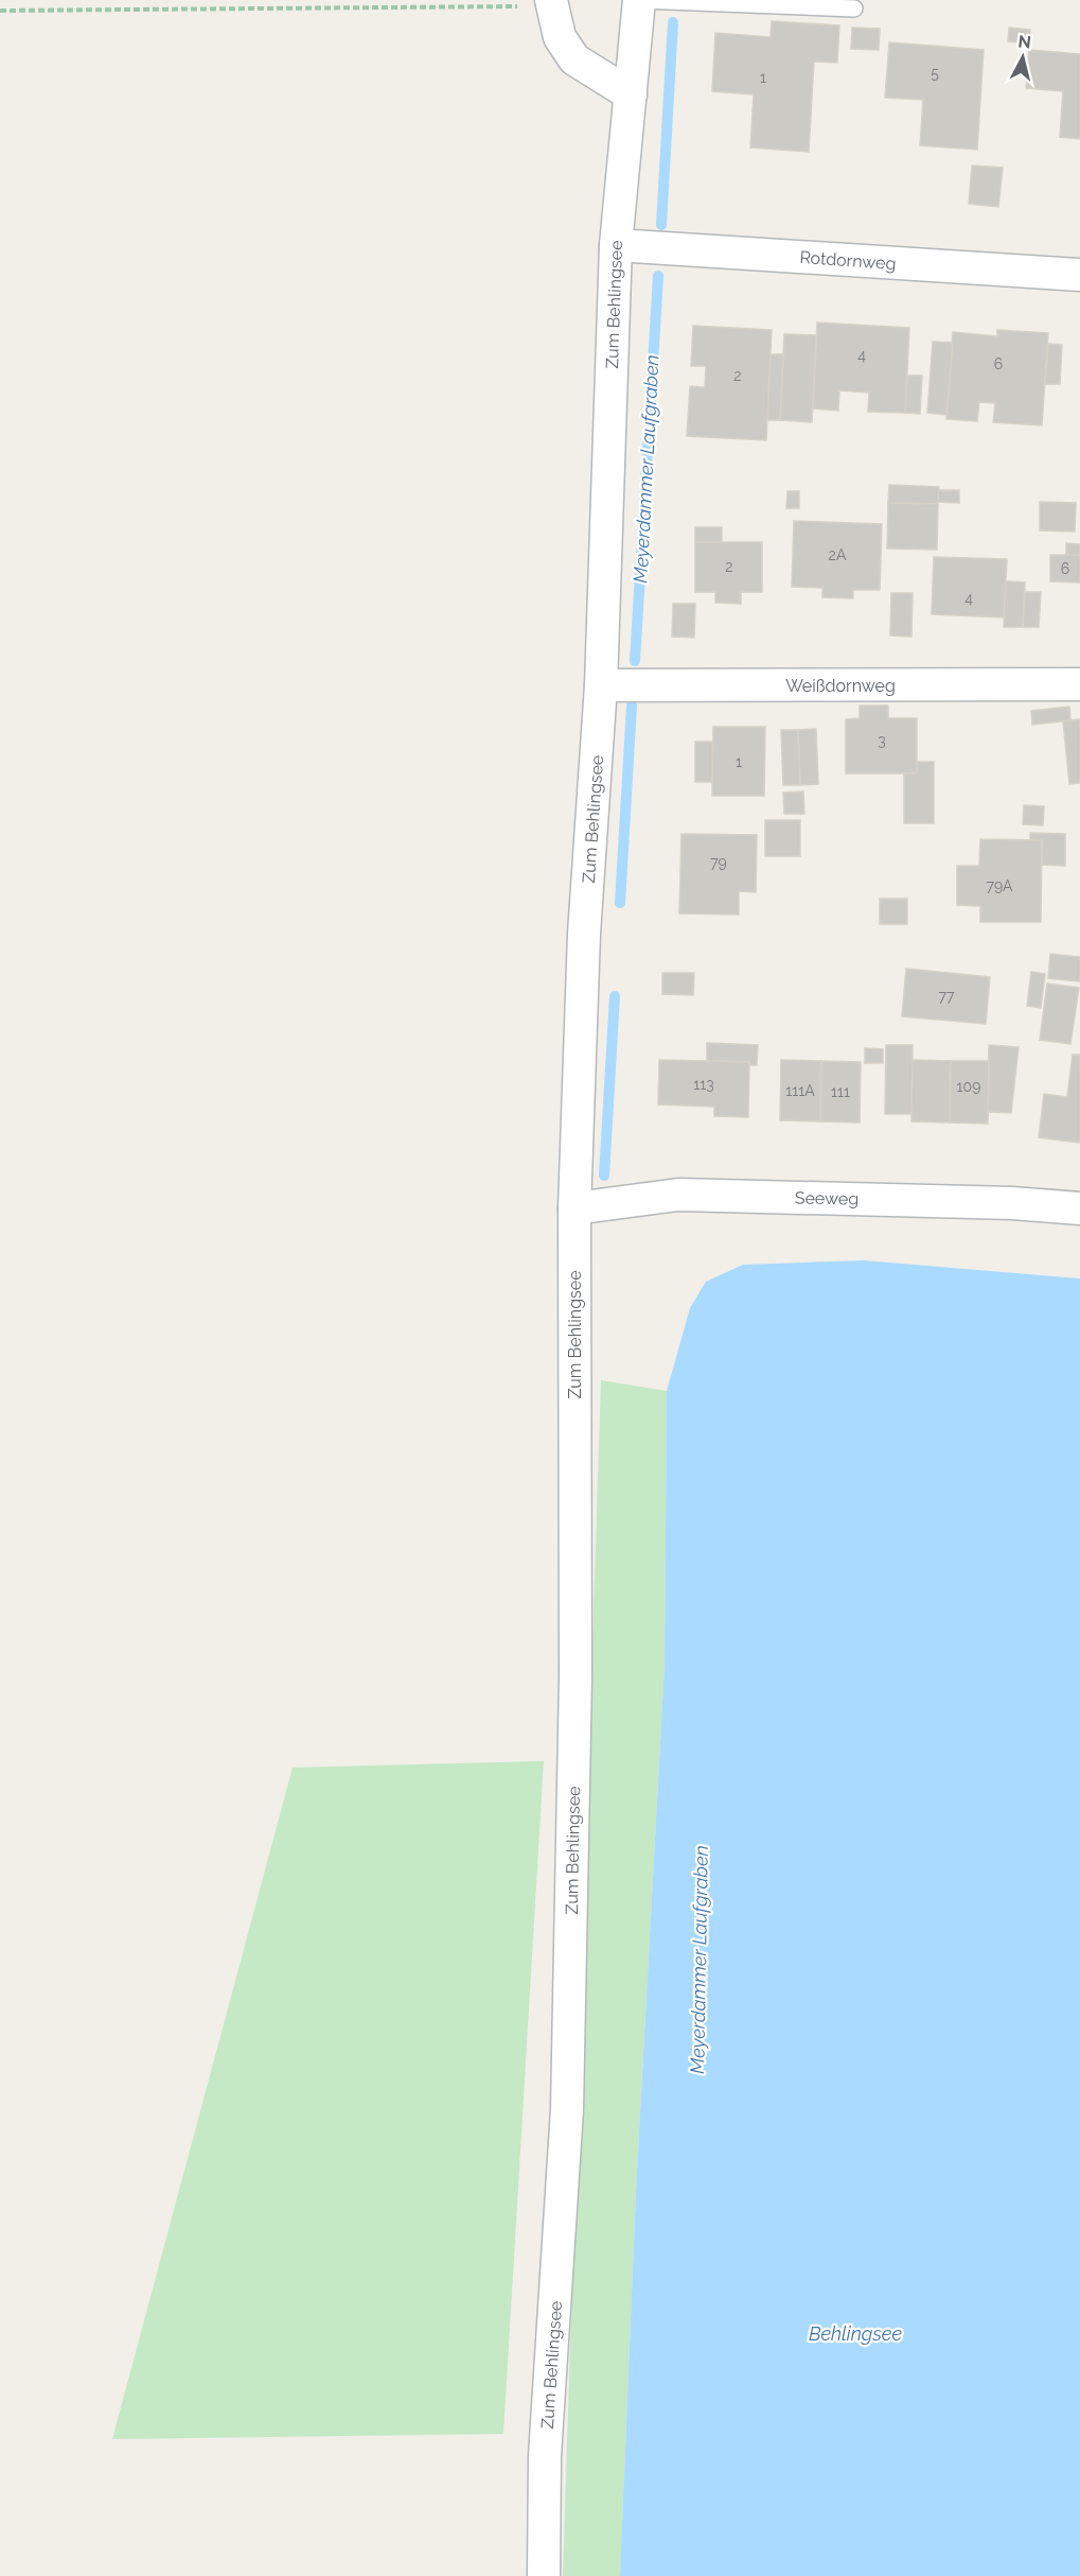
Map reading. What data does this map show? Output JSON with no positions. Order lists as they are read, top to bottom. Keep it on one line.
{"streets":{"street":["Rotdornweg","Zum Behlingsee","Weißdornweg","Seeweg"]},"crossings":[["Rotdornweg","Zum Behlingsee"],["Zum Behlingsee","Weißdornweg"],["Zum Behlingsee","Seeweg"]],"water":["Meyerdammer Laufgraben","Behlingsee"],"house_numbers":["5","1","4","6","2","2A","2","6","4","3","1","79","79A","77","113","109","111A","111"],"north":"top"}
